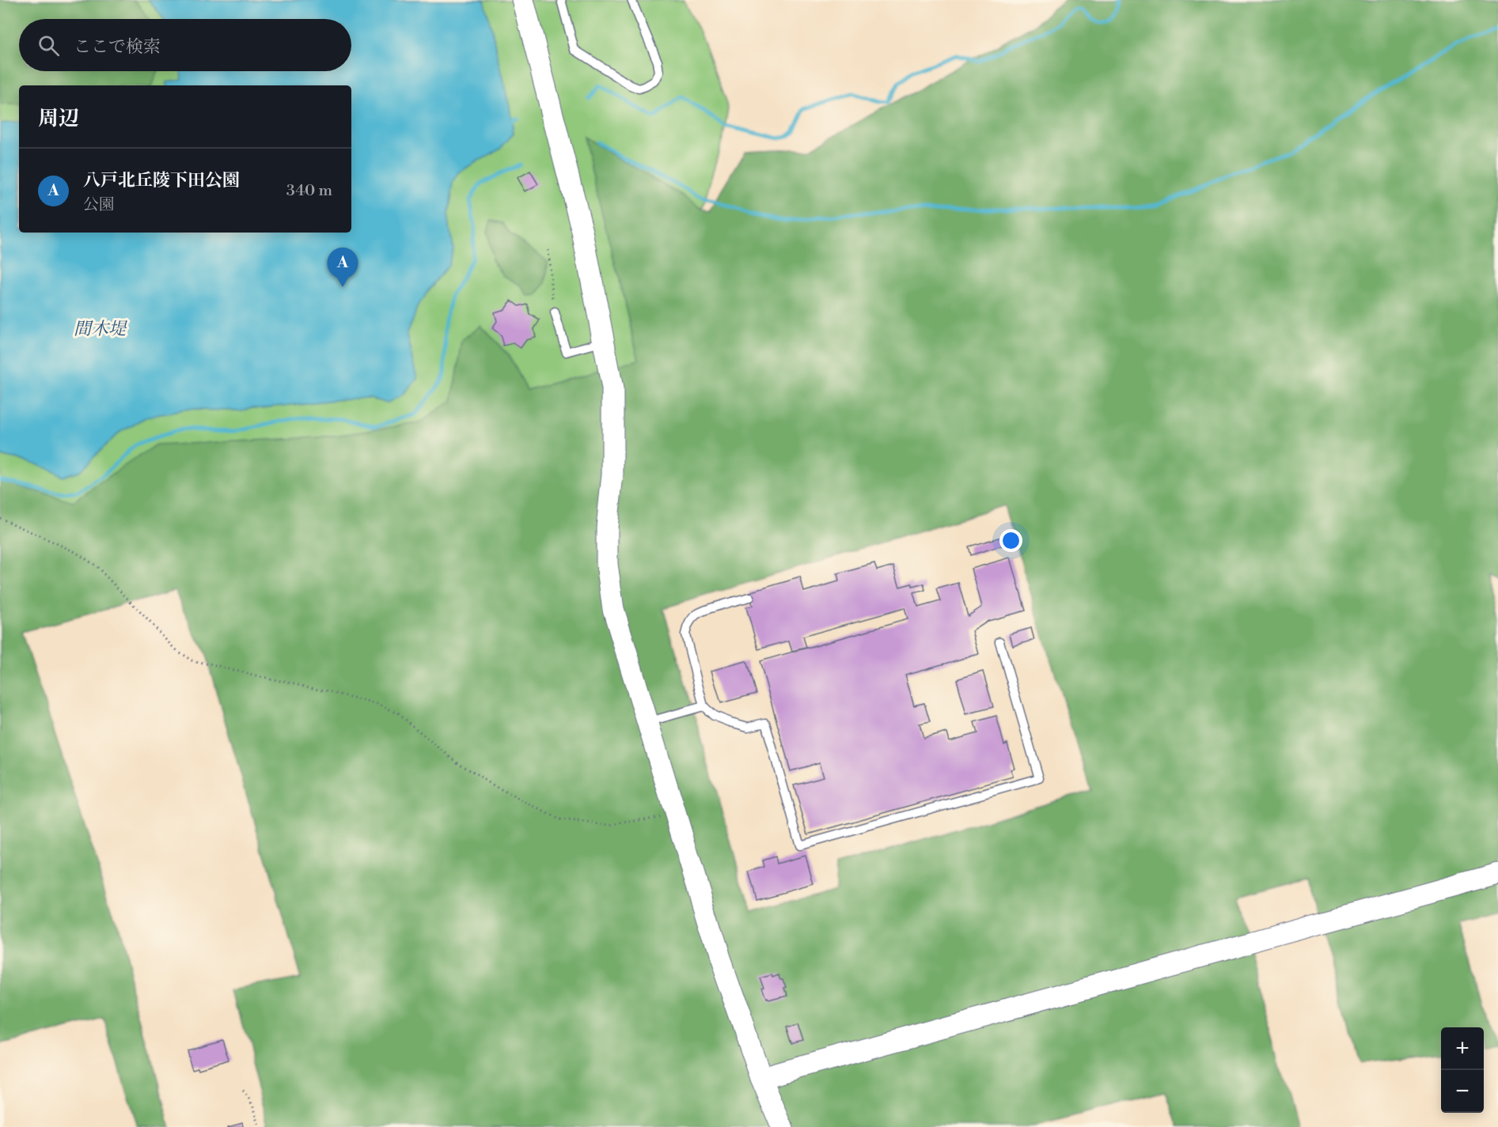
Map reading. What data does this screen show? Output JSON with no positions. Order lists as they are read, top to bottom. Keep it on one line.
{"water":["間木堤"],"page":{"search":"ここで検索","heading":"周辺","list":[{"mark":"A","name":"八戸北丘陵下田公園","note":"公園","value":"340 m"}],"pins":"A","map_buttons":["+","−"]}}
